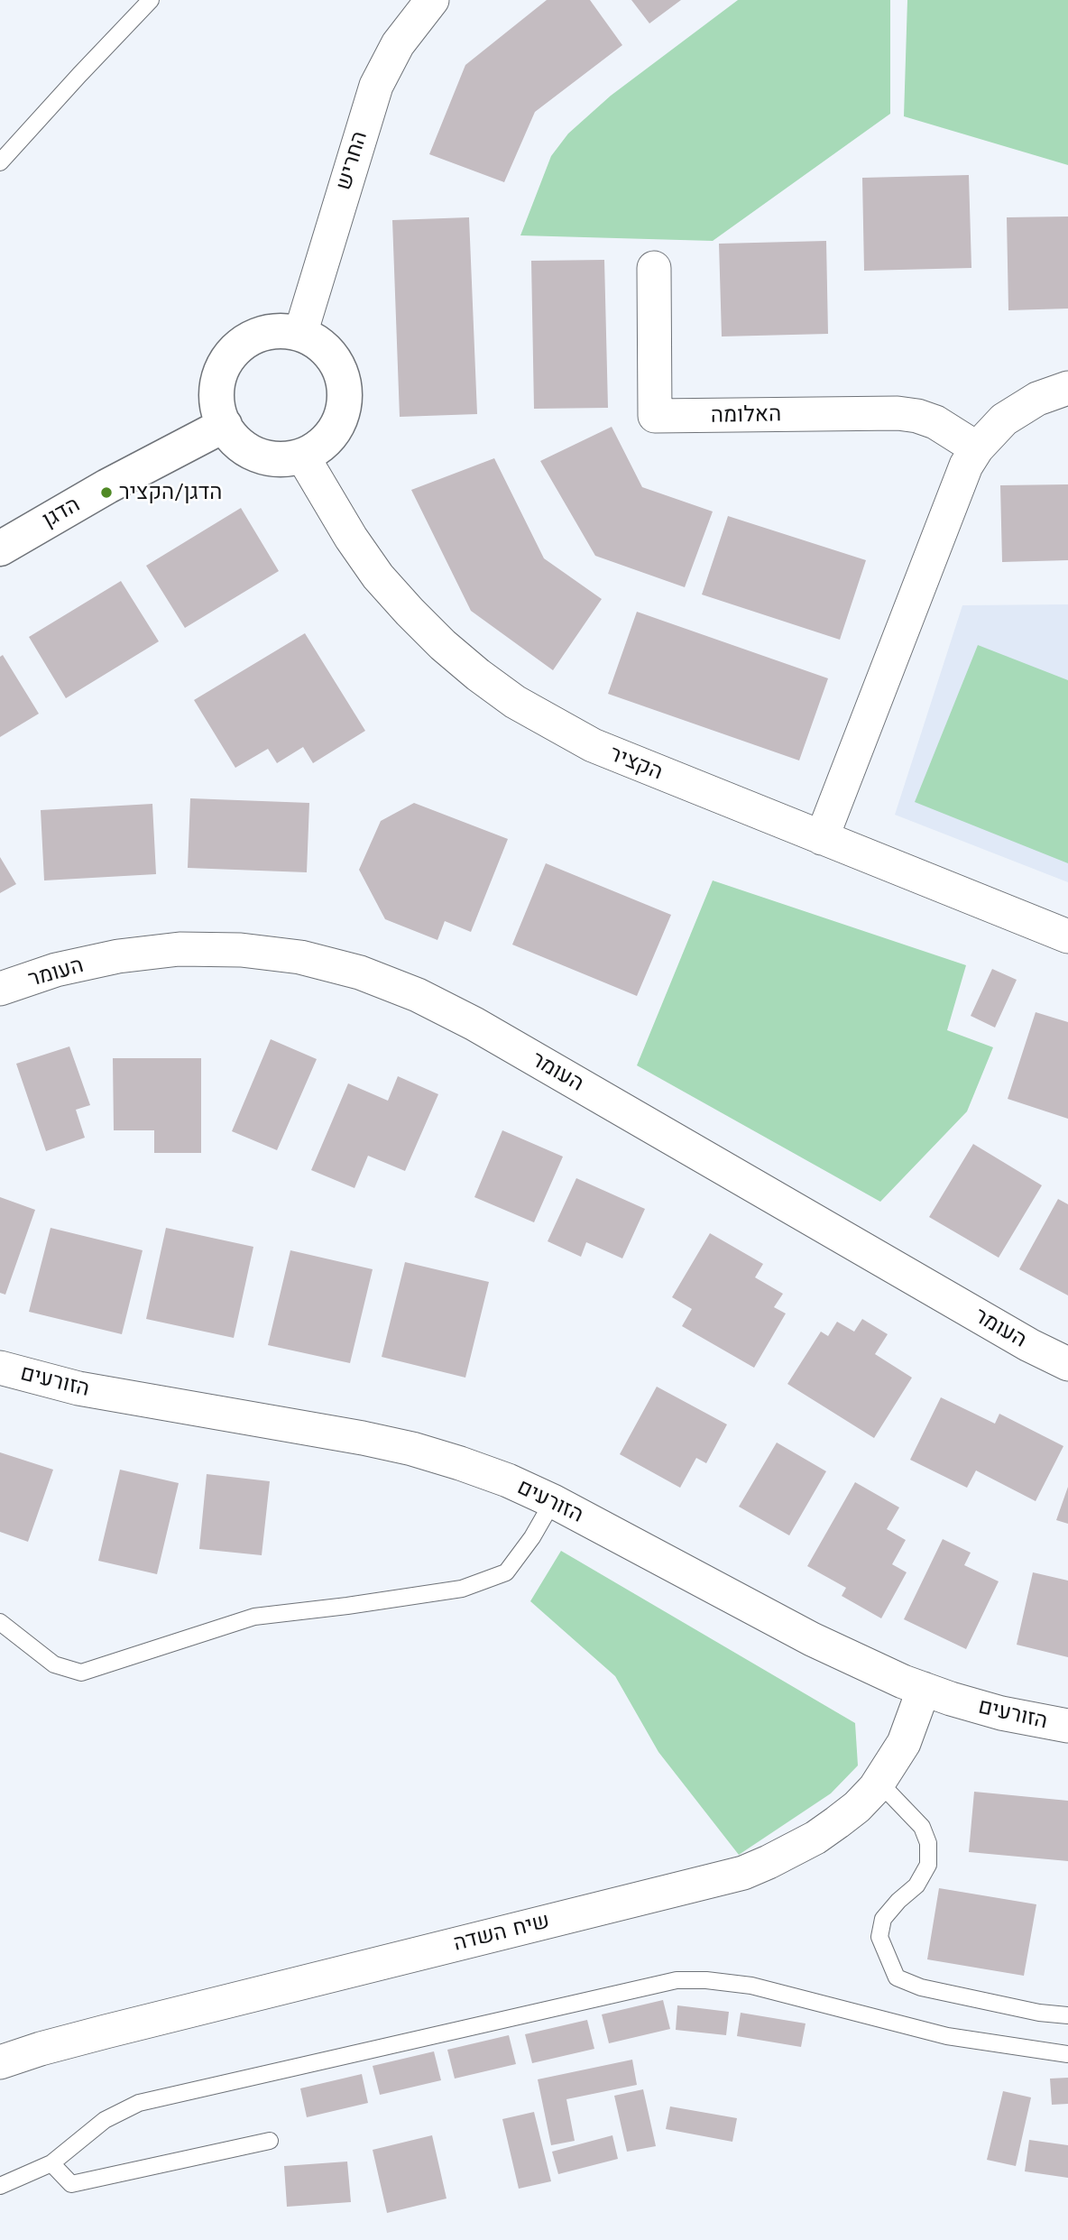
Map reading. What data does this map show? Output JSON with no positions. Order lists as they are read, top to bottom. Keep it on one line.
{"streets":{"street":["החריש","האלומה","הדגן","הקציר","העומר","הזורעים","שיח השדה"]},"crossings":[["החריש","הדגן"],["החריש","הקציר"],["הדגן","הקציר"],["הזורעים","שיח השדה"]],"places":["הדגן/הקציר"]}
